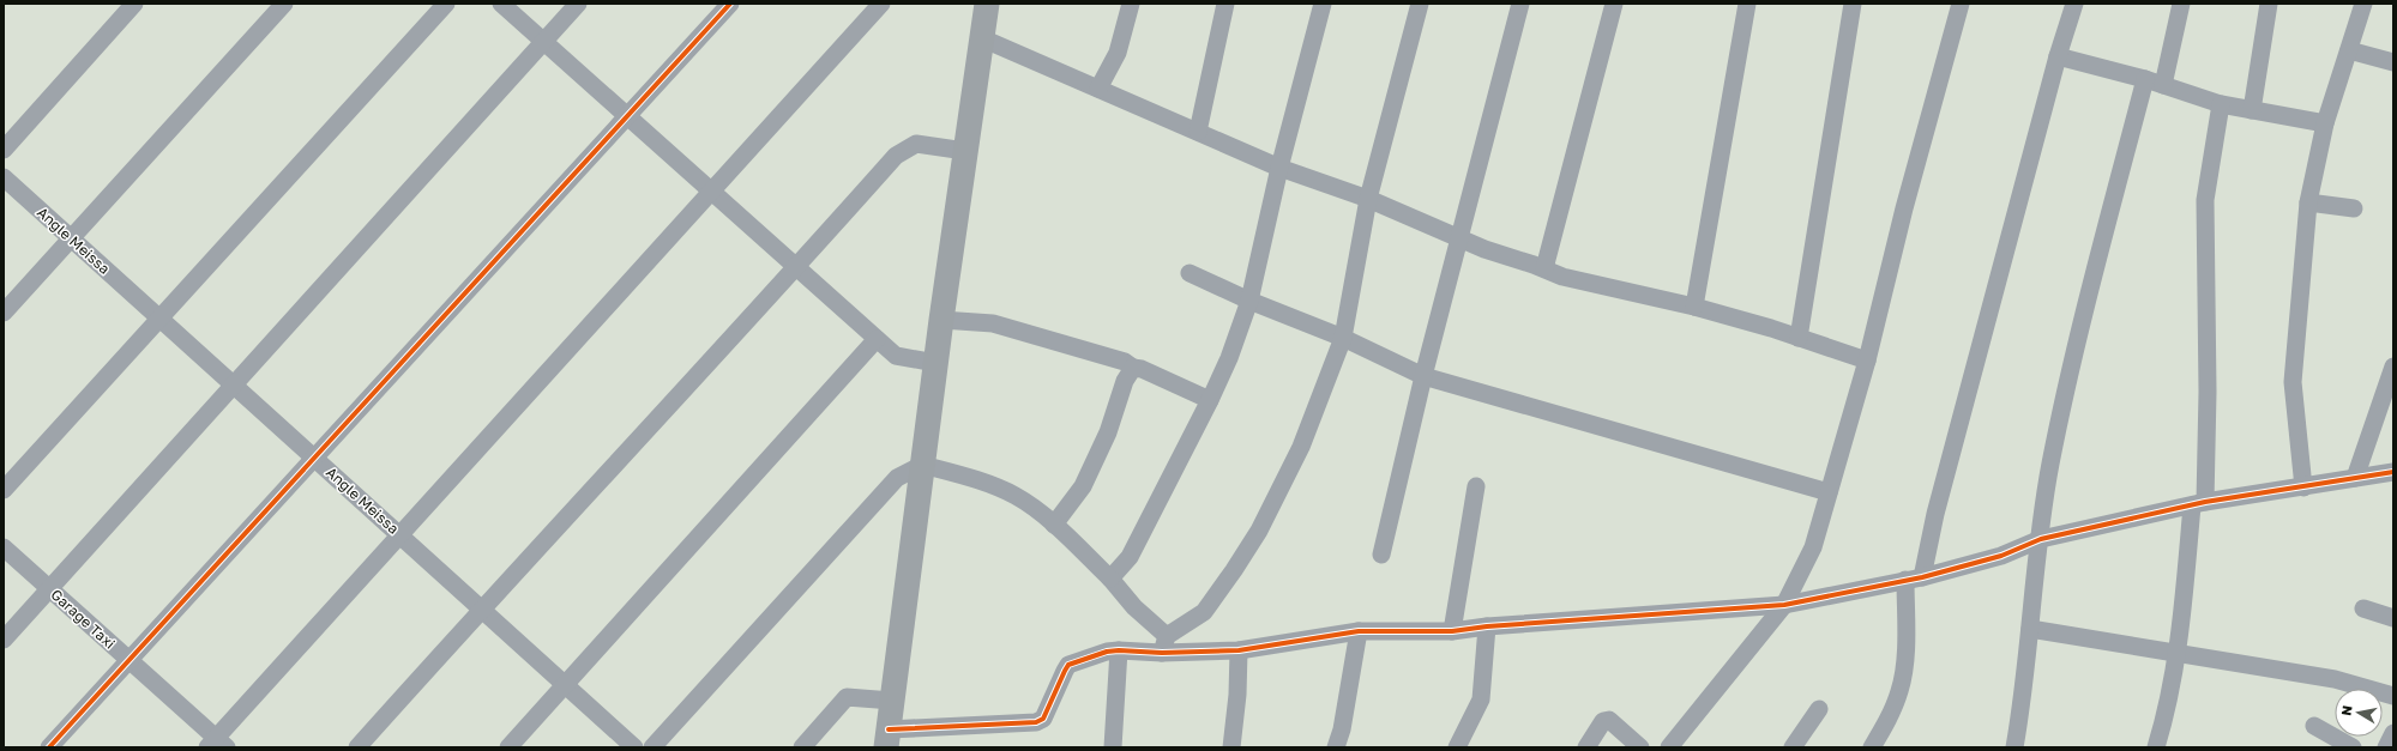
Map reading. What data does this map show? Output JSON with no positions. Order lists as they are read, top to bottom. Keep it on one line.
{"streets":{"street":["Angle Meissa","Garage Taxi"]},"north":"left"}
